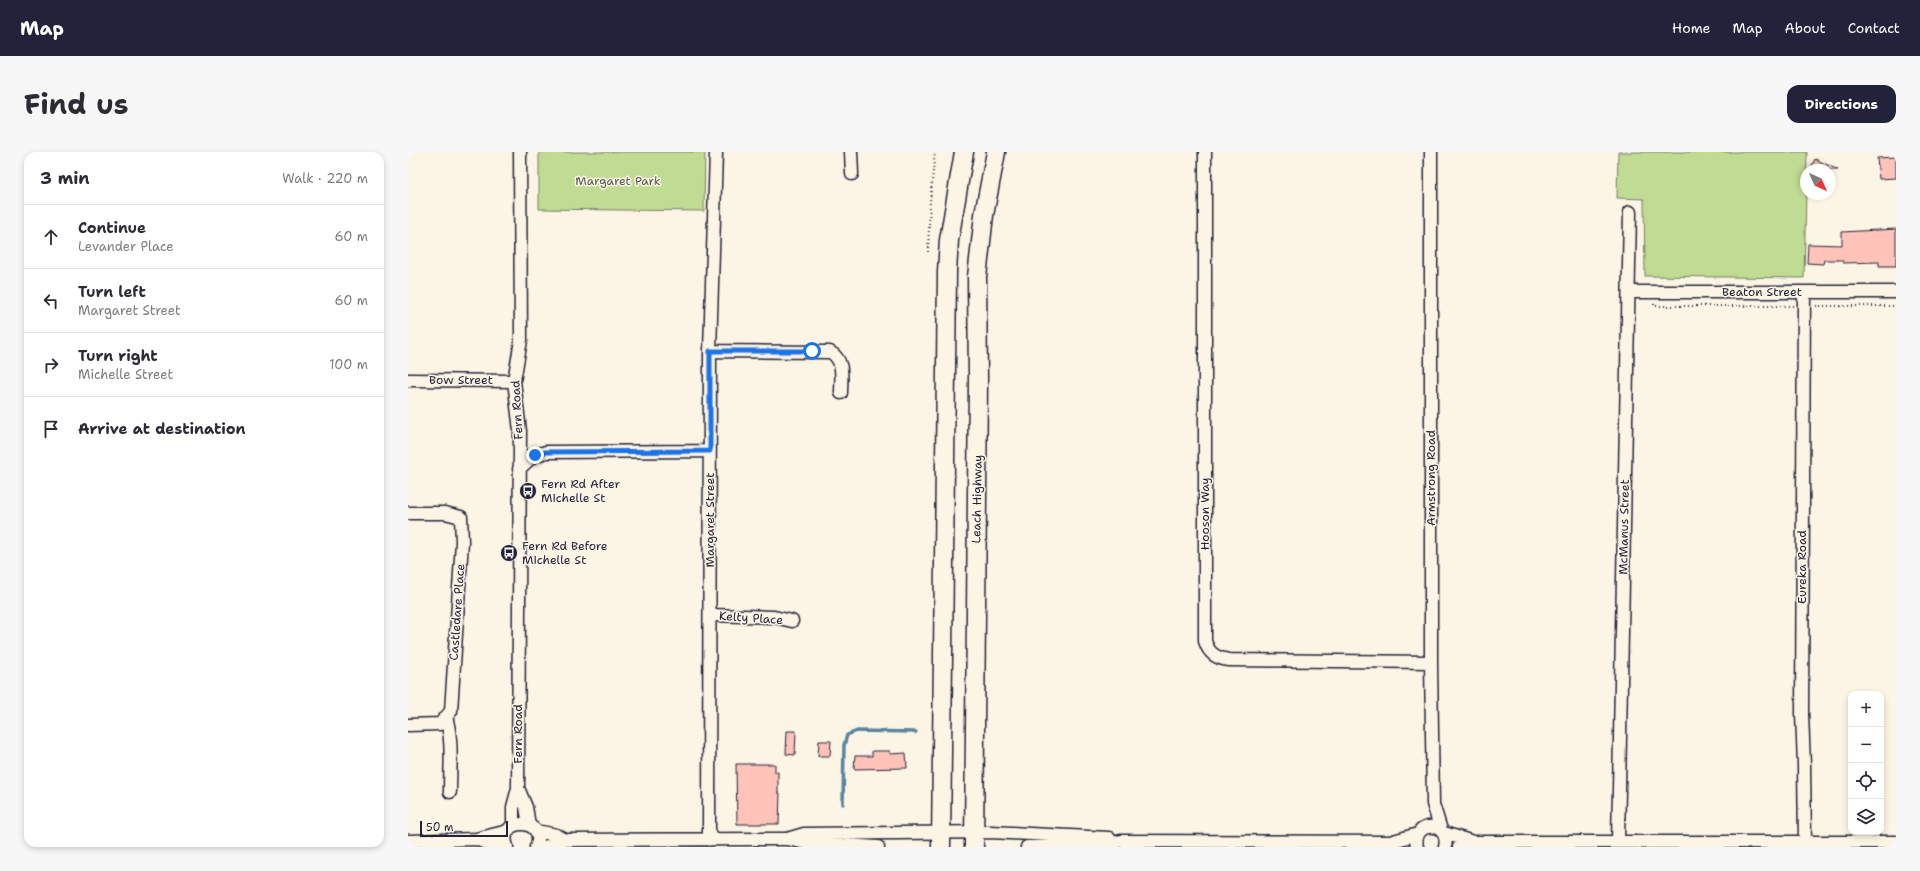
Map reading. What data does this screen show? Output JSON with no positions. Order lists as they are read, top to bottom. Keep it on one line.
{"streets":{"highway":["Leach Highway"],"street":["Beaton Street","Bow Street","Fern Road","Armstrong Road","Hooson Way","Margaret Street","McManus Street","Eureka Road","Castledare Place","Kelty Place"]},"crossings":[["Beaton Street","McManus Street"],["Beaton Street","Eureka Road"],["Bow Street","Fern Road"],["Armstrong Road","Hooson Way"],["Margaret Street","Kelty Place"]],"parks":["Margaret Park"],"places":{"bus stop":["Fern Rd After Michelle St","Fern Rd Before Michelle St"]},"scale_bar":"50 m","north":"bottom right","page":{"header":"Map","nav":["Home","Map","About","Contact"],"title":"Find us","buttons":"Directions","heading":["3 min","Walk · 220 m"],"list":[["Continue","Levander Place","60 m"],["Turn left","Margaret Street","60 m"],["Turn right","Michelle Street","100 m"],"Arrive at destination"],"map_buttons":["+","−"],"scale":"50 m"}}
